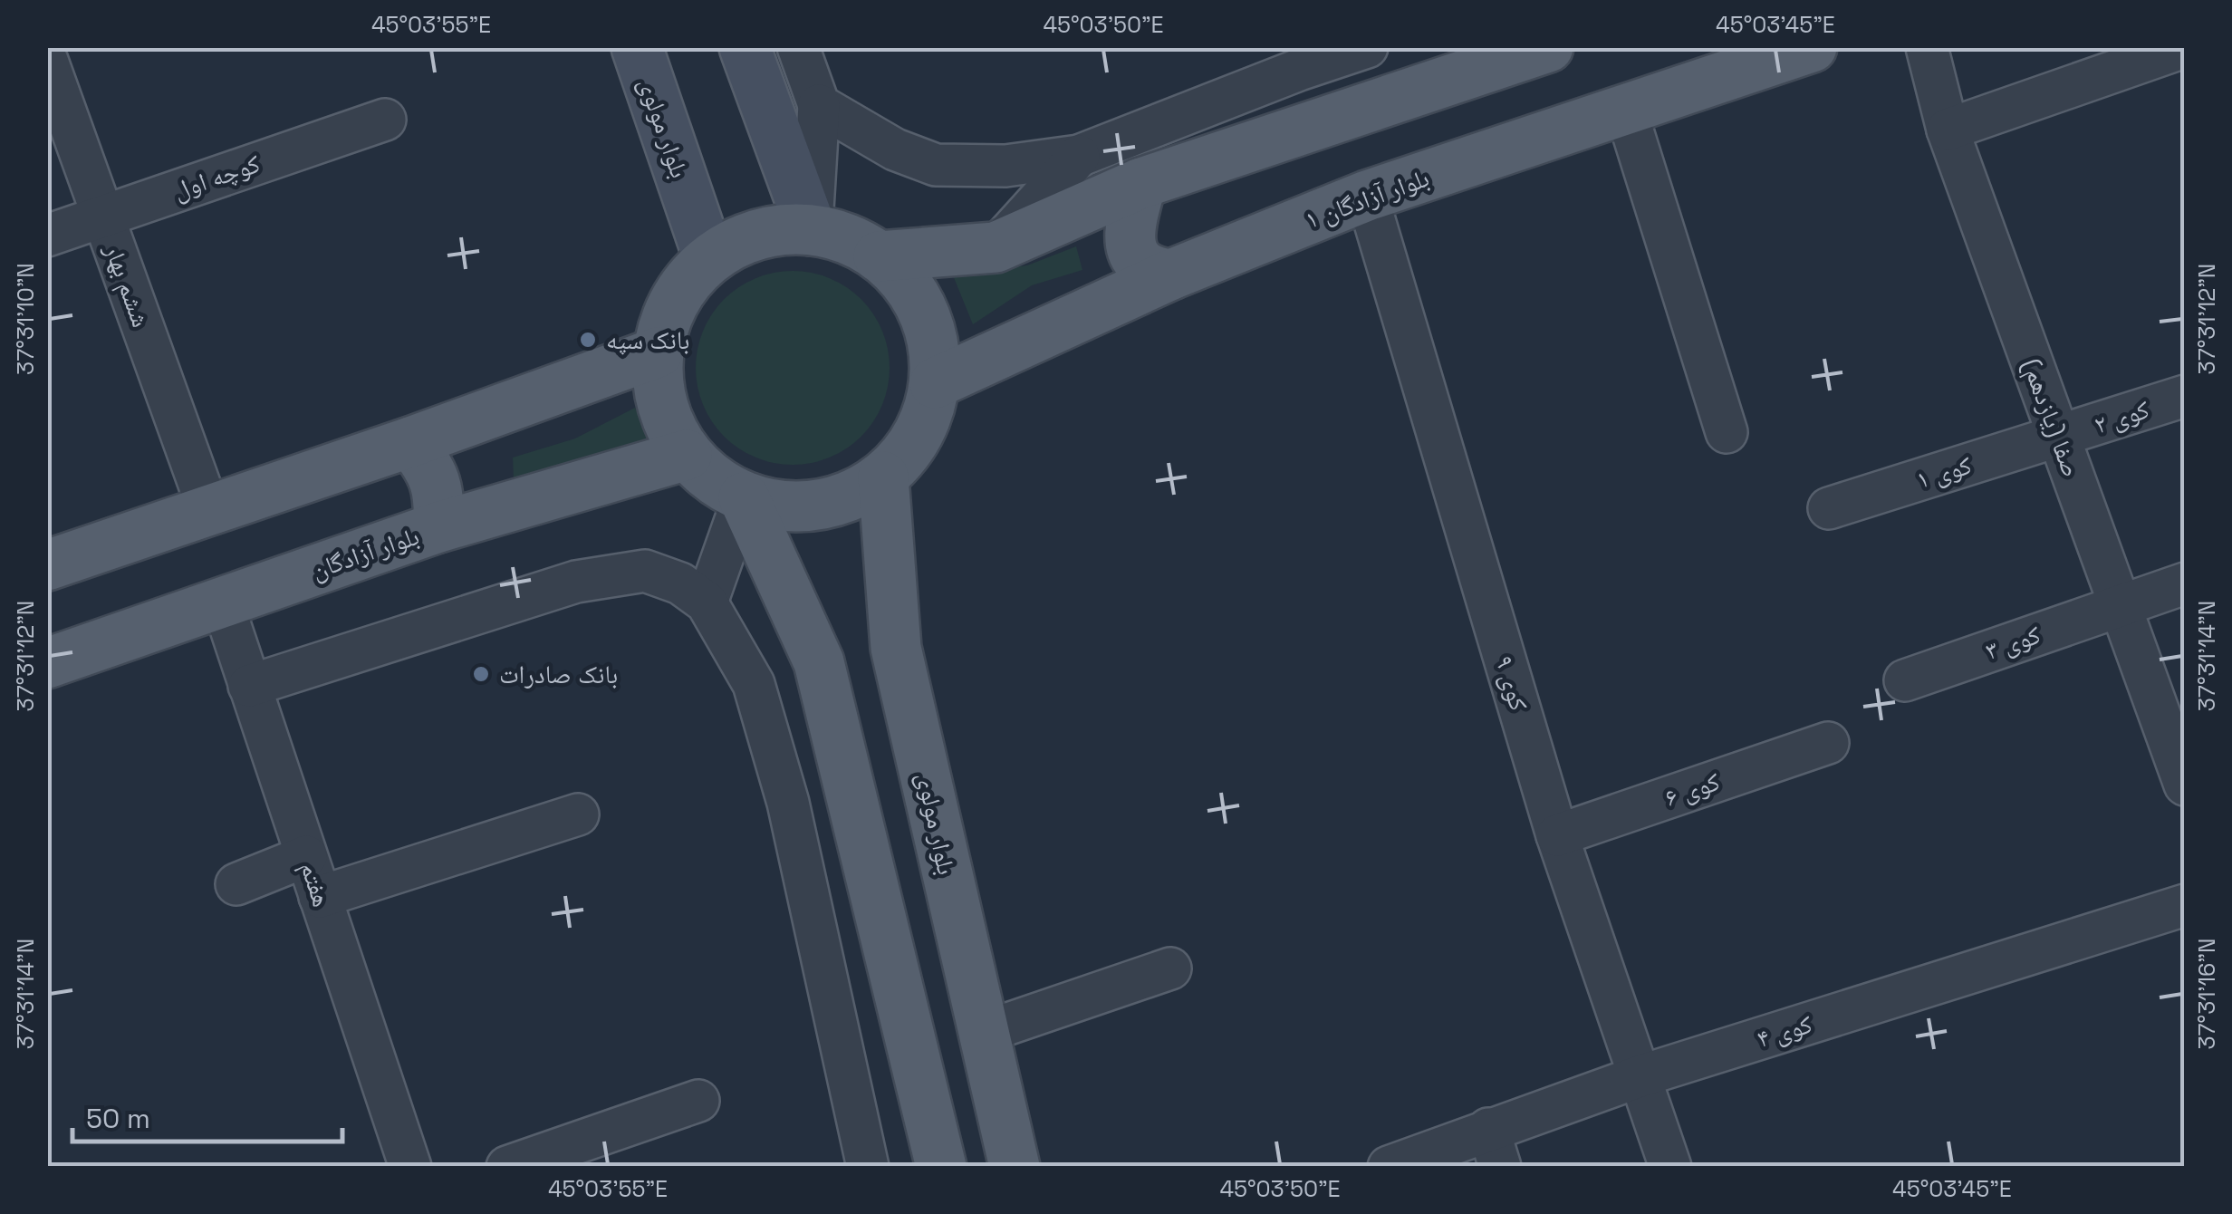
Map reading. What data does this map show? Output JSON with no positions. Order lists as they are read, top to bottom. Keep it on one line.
{"streets":{"main road":["بلوار مولوی","بلوار آزادگان ۱","بلوار آزادگان"],"street":["کوچه اول","ششم بهار","کوی ۲","صفا (یازدهم)","کوی ۱","کوی ۳","کوی ۹","کوی ۶","هفتم","کوی ۴"]},"crossings":[["بلوار مولوی","بلوار آزادگان ۱"],["بلوار مولوی","بلوار آزادگان"],["کوچه اول","ششم بهار"],["بلوار آزادگان ۱","بلوار آزادگان"],["بلوار آزادگان ۱","کوی ۹"],["کوی ۲","صفا (یازدهم)"],["کوی ۲","کوی ۱"],["صفا (یازدهم)","کوی ۱"],["صفا (یازدهم)","کوی ۳"],["بلوار آزادگان","هفتم"],["کوی ۹","کوی ۶"],["کوی ۹","کوی ۴"]],"places":["بانک سپه","بانک صادرات"],"scale_bar":"50 m","coordinates":["45°03'55\"E","45°03'50\"E","45°03'45\"E","37°31'12\"N","37°31'10\"N","37°31'14\"N","37°31'16\"N"]}
